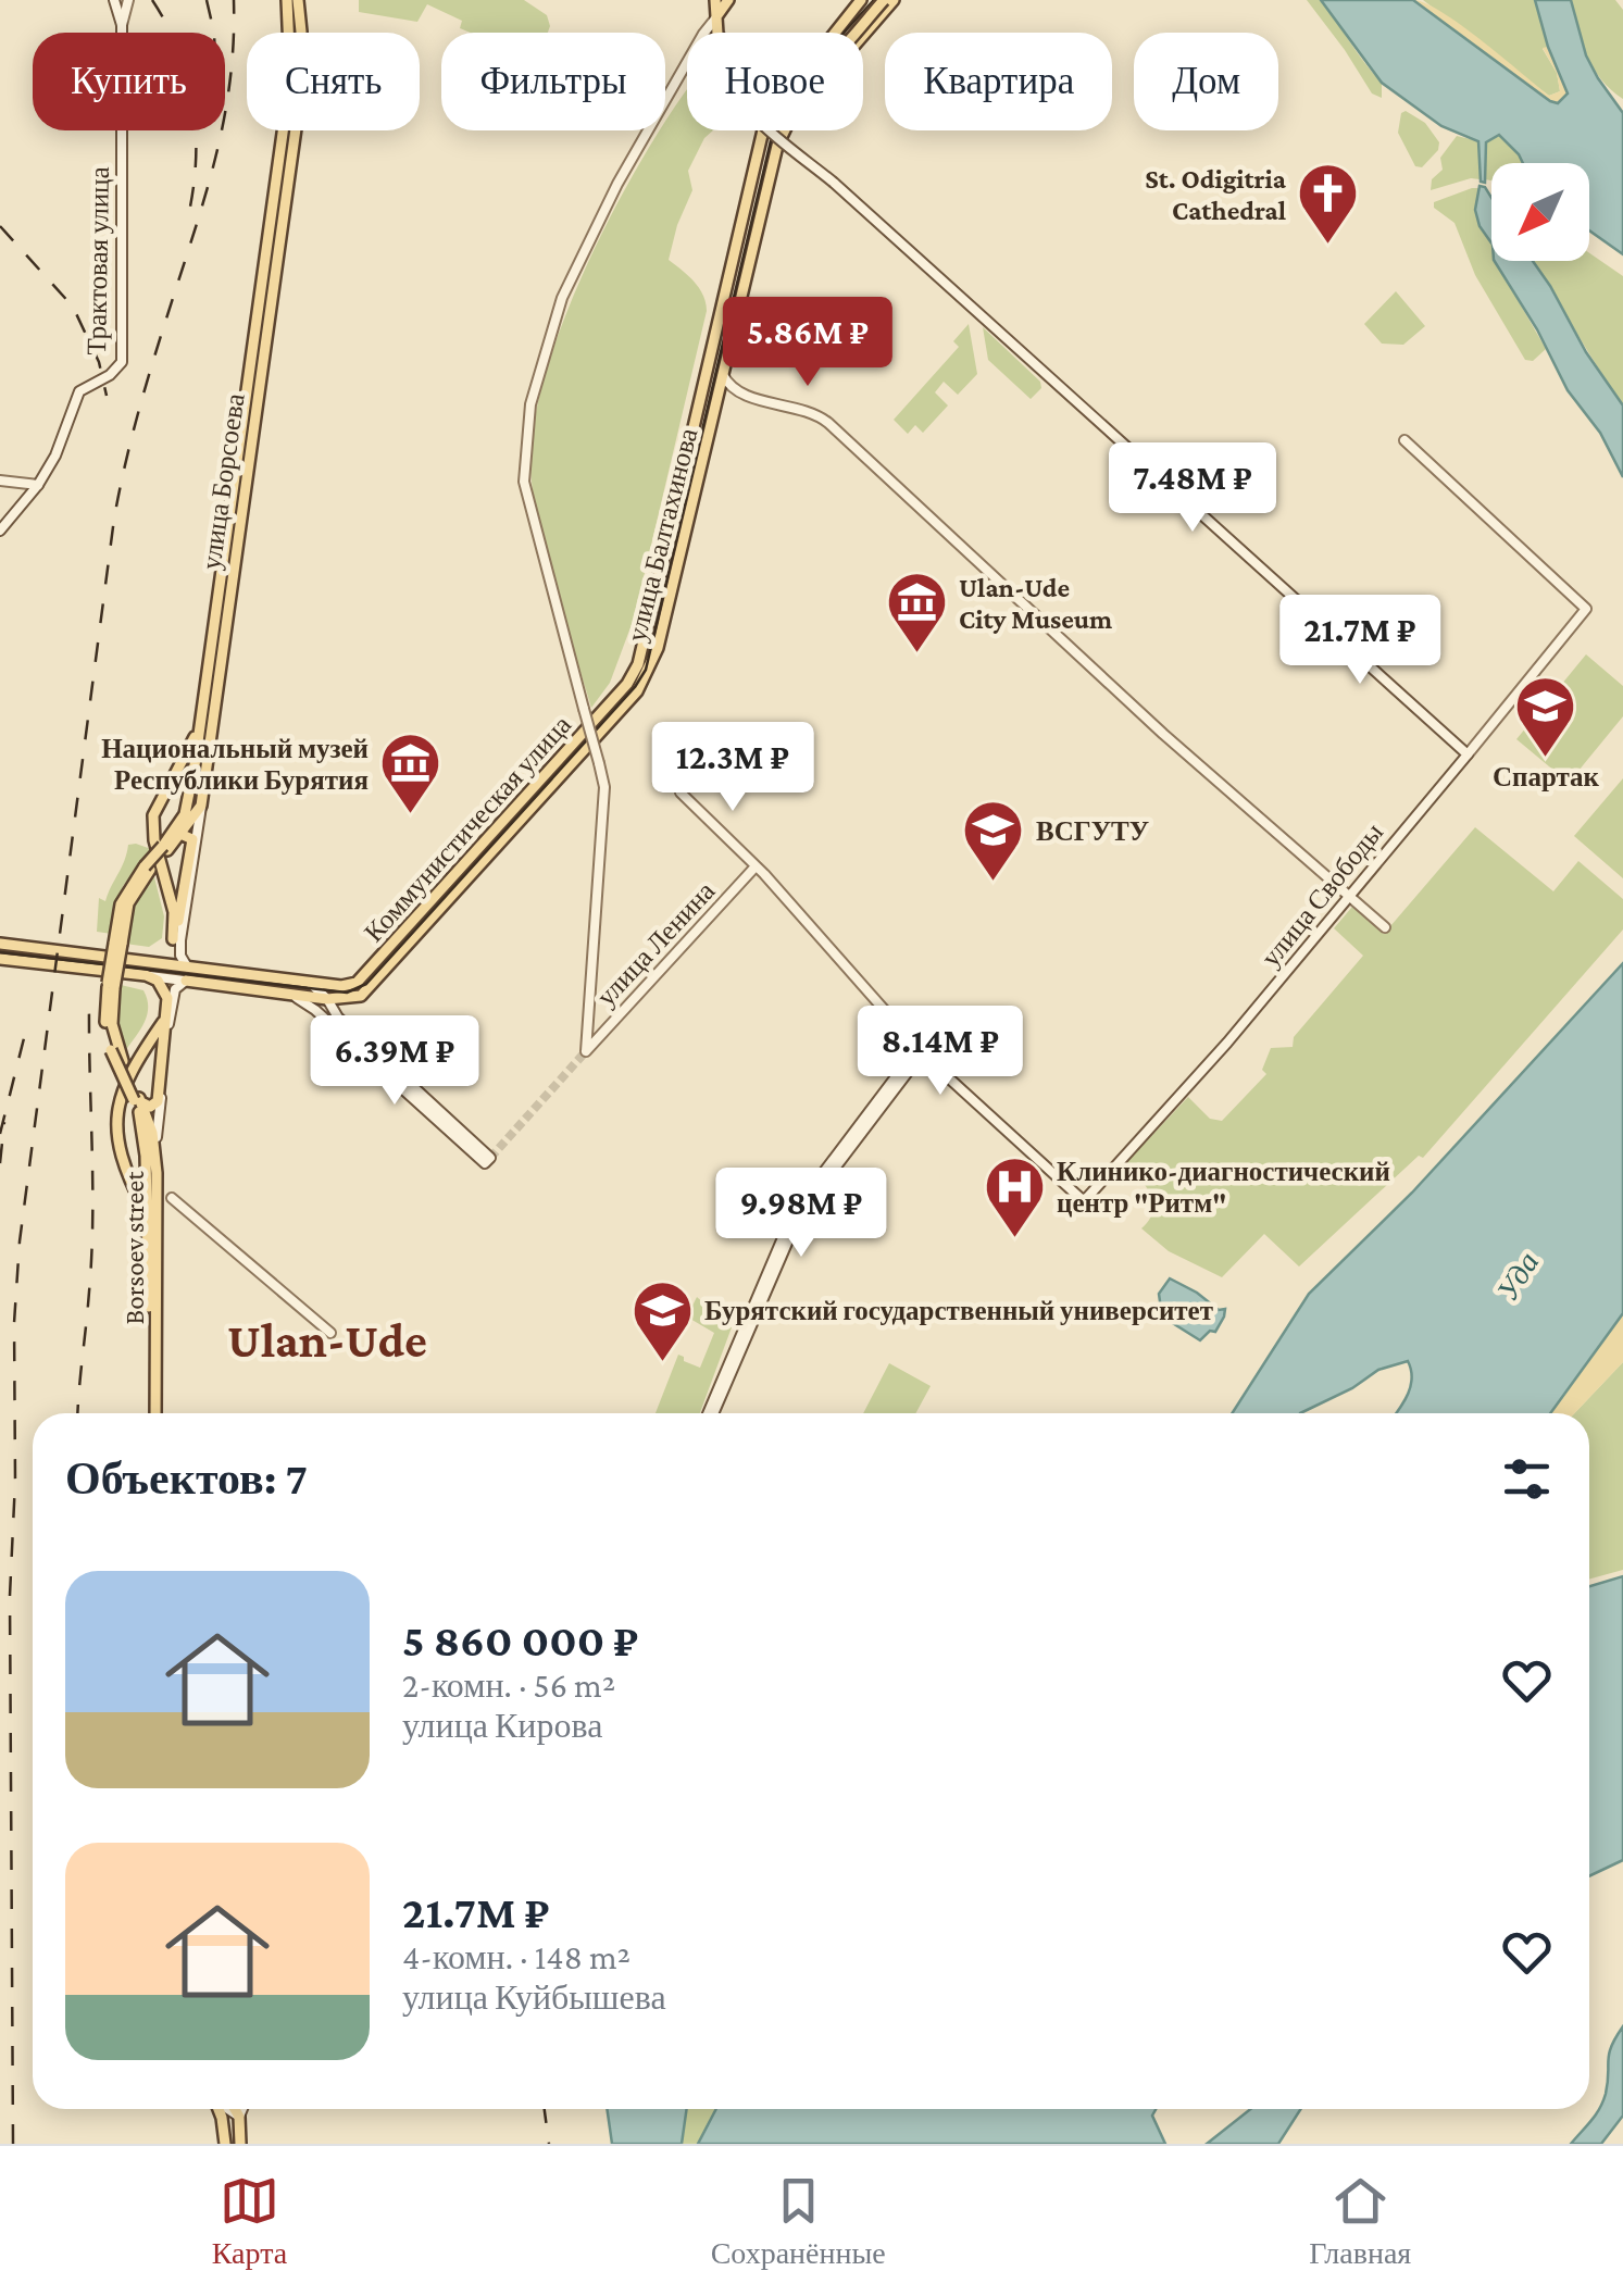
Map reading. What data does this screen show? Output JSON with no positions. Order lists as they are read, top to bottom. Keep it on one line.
{"streets":{"main road":["Трактовая улица","улица Борсоева","улица Балтахинова","Коммунистическая улица","улица Свободы","улица Ленина","Borsoev street"]},"crossings":[["улица Борсоева","Коммунистическая улица"],["улица Балтахинова","Коммунистическая улица"]],"districts":["Ulan-Ude"],"water":["Уда"],"places":{"church":["St. Odigitria Cathedral"],"museum":["Ulan-Ude City Museum","Национальный музей Республики Бурятия"],"school or university":["Спартак","ВСГУТУ","Бурятский государственный университет"],"hospital":["Клинико-диагностический центр \"Ритм\""]},"north":"bottom left","page":{"chip":["Купить","Снять","Фильтры","Новое","Квартира","Дом"],"price":["5.86M ₽","7.48M ₽","21.7M ₽","12.3M ₽","8.14M ₽","6.39M ₽","9.98M ₽"],"heading":"Объектов: 7","list":[{"name":"5 860 000 ₽","note":"2-комн. · 56 m² · улица Кирова"},{"name":"21.7M ₽","note":"4-комн. · 148 m² · улица Куйбышева"}],"tabs":["Карта","Сохранённые","Главная"]}}
